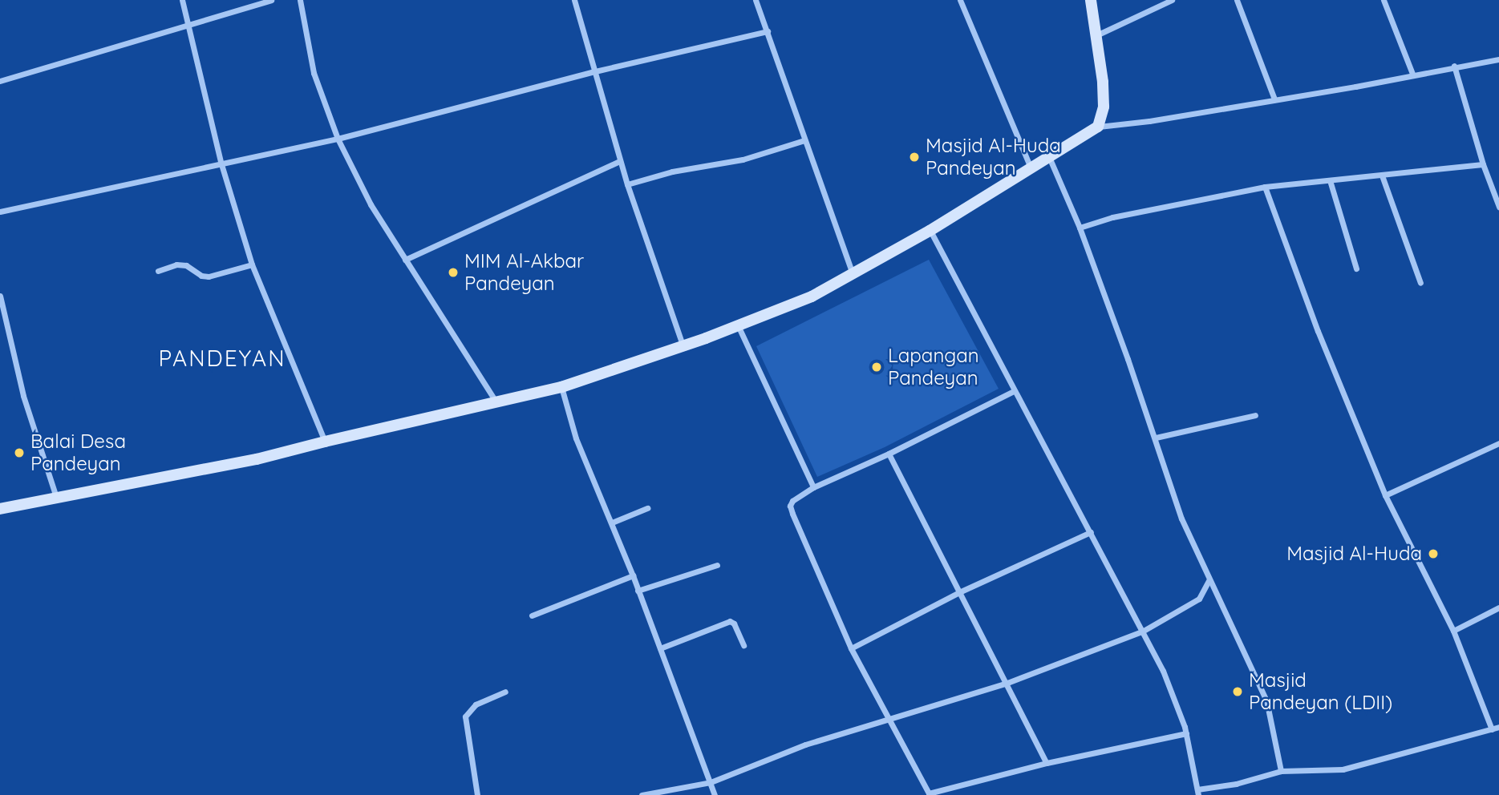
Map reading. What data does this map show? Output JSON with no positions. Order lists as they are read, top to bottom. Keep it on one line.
{"districts":["PANDEYAN"],"places":["Masjid Al-Huda Pandeyan","MIM Al-Akbar Pandeyan","Lapangan Pandeyan","Balai Desa Pandeyan","Masjid Al-Huda","Masjid Pandeyan (LDII)"]}
